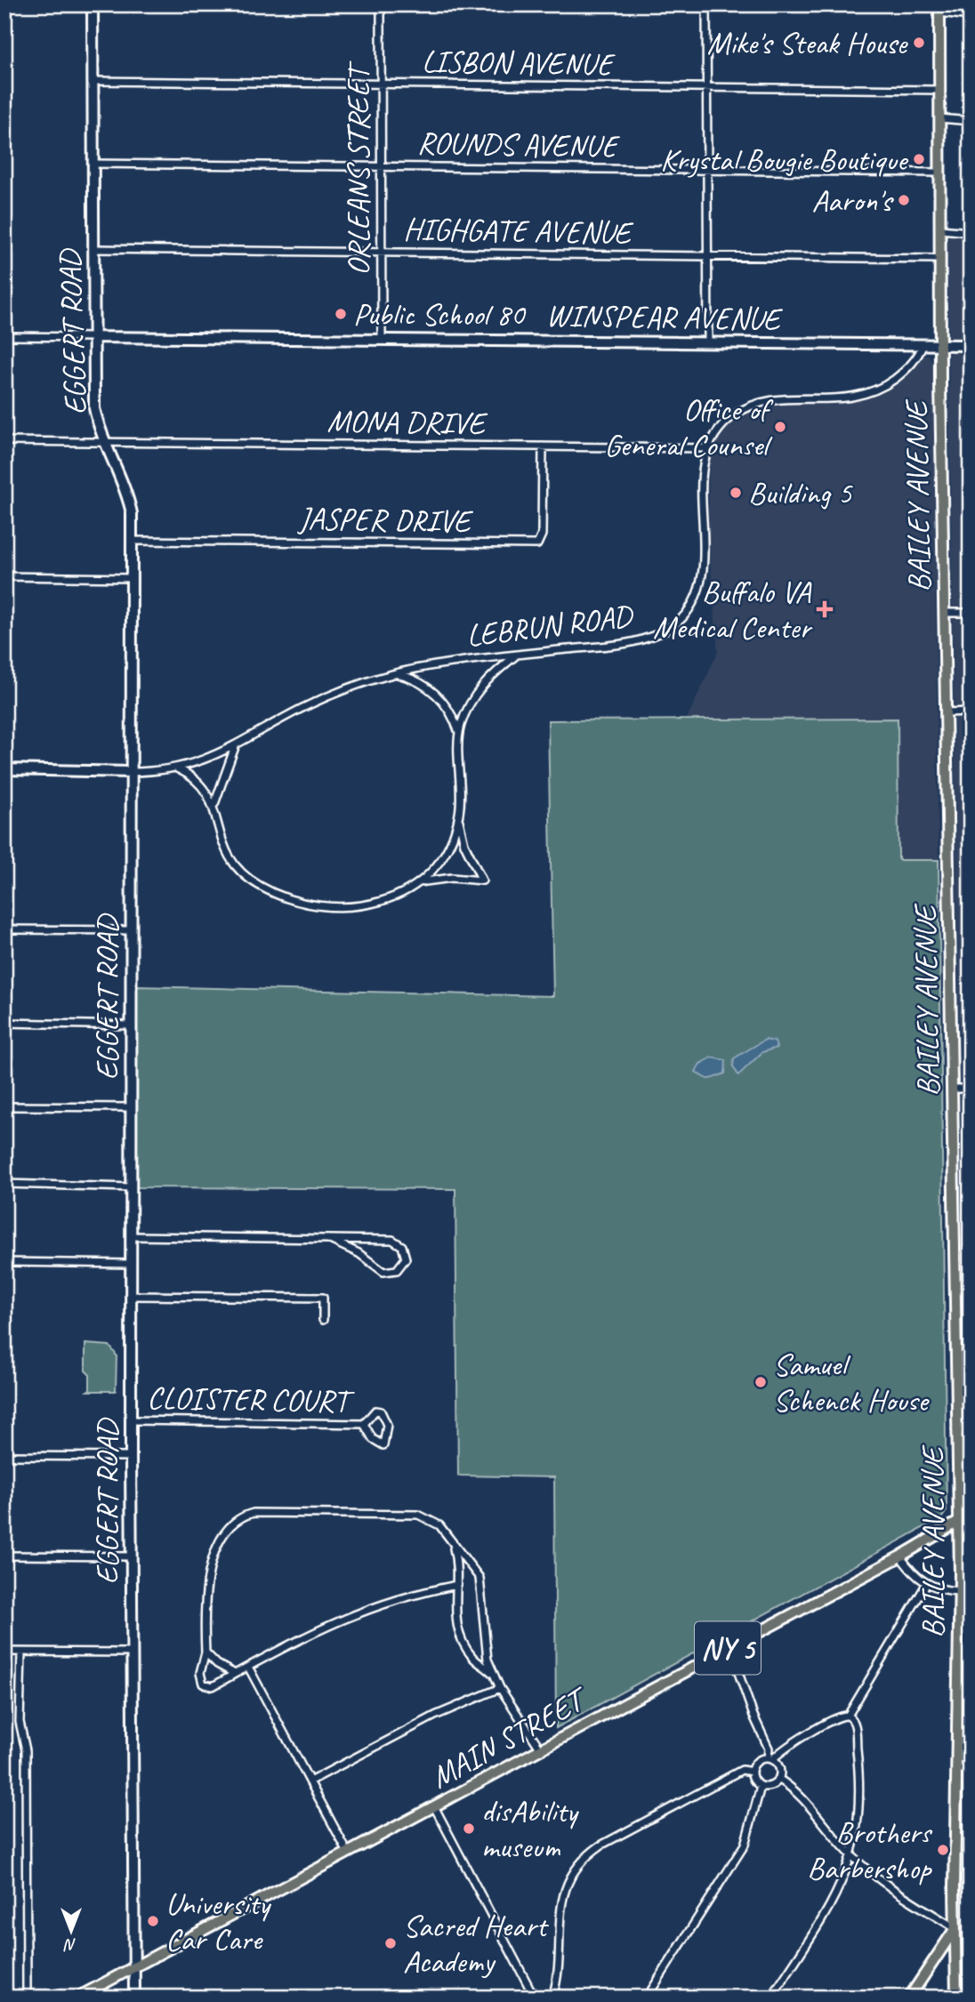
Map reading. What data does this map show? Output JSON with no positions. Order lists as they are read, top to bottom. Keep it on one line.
{"streets":{"main road":["BAILEY AVENUE","NY 5","MAIN STREET"],"street":["LISBON AVENUE","ROUNDS AVENUE","ORLEANS STREET","HIGHGATE AVENUE","WINSPEAR AVENUE","EGGERT ROAD","MONA DRIVE","JASPER DRIVE","LEBRUN ROAD","CLOISTER COURT"]},"crossings":[["LISBON AVENUE","ORLEANS STREET"],["LISBON AVENUE","EGGERT ROAD"],["LISBON AVENUE","BAILEY AVENUE"],["ROUNDS AVENUE","ORLEANS STREET"],["ROUNDS AVENUE","EGGERT ROAD"],["ROUNDS AVENUE","BAILEY AVENUE"],["ORLEANS STREET","HIGHGATE AVENUE"],["ORLEANS STREET","WINSPEAR AVENUE"],["HIGHGATE AVENUE","EGGERT ROAD"],["HIGHGATE AVENUE","BAILEY AVENUE"],["WINSPEAR AVENUE","EGGERT ROAD"],["WINSPEAR AVENUE","BAILEY AVENUE"],["WINSPEAR AVENUE","LEBRUN ROAD"],["EGGERT ROAD","MONA DRIVE"],["EGGERT ROAD","JASPER DRIVE"],["EGGERT ROAD","LEBRUN ROAD"],["EGGERT ROAD","CLOISTER COURT"],["EGGERT ROAD","MAIN STREET"],["MONA DRIVE","JASPER DRIVE"],["MONA DRIVE","LEBRUN ROAD"],["BAILEY AVENUE","MAIN STREET"]],"places":{"other":["Mike's Steak House","Krystal Bougie Boutique","Aaron's","Public School 80","Office of General Counsel","Building 5","Samuel Schenck House","disAbility museum","Brothers Barbershop","University Car Care","Sacred Heart Academy"],"health":["Buffalo VA Medical Center"]},"north":"bottom"}
